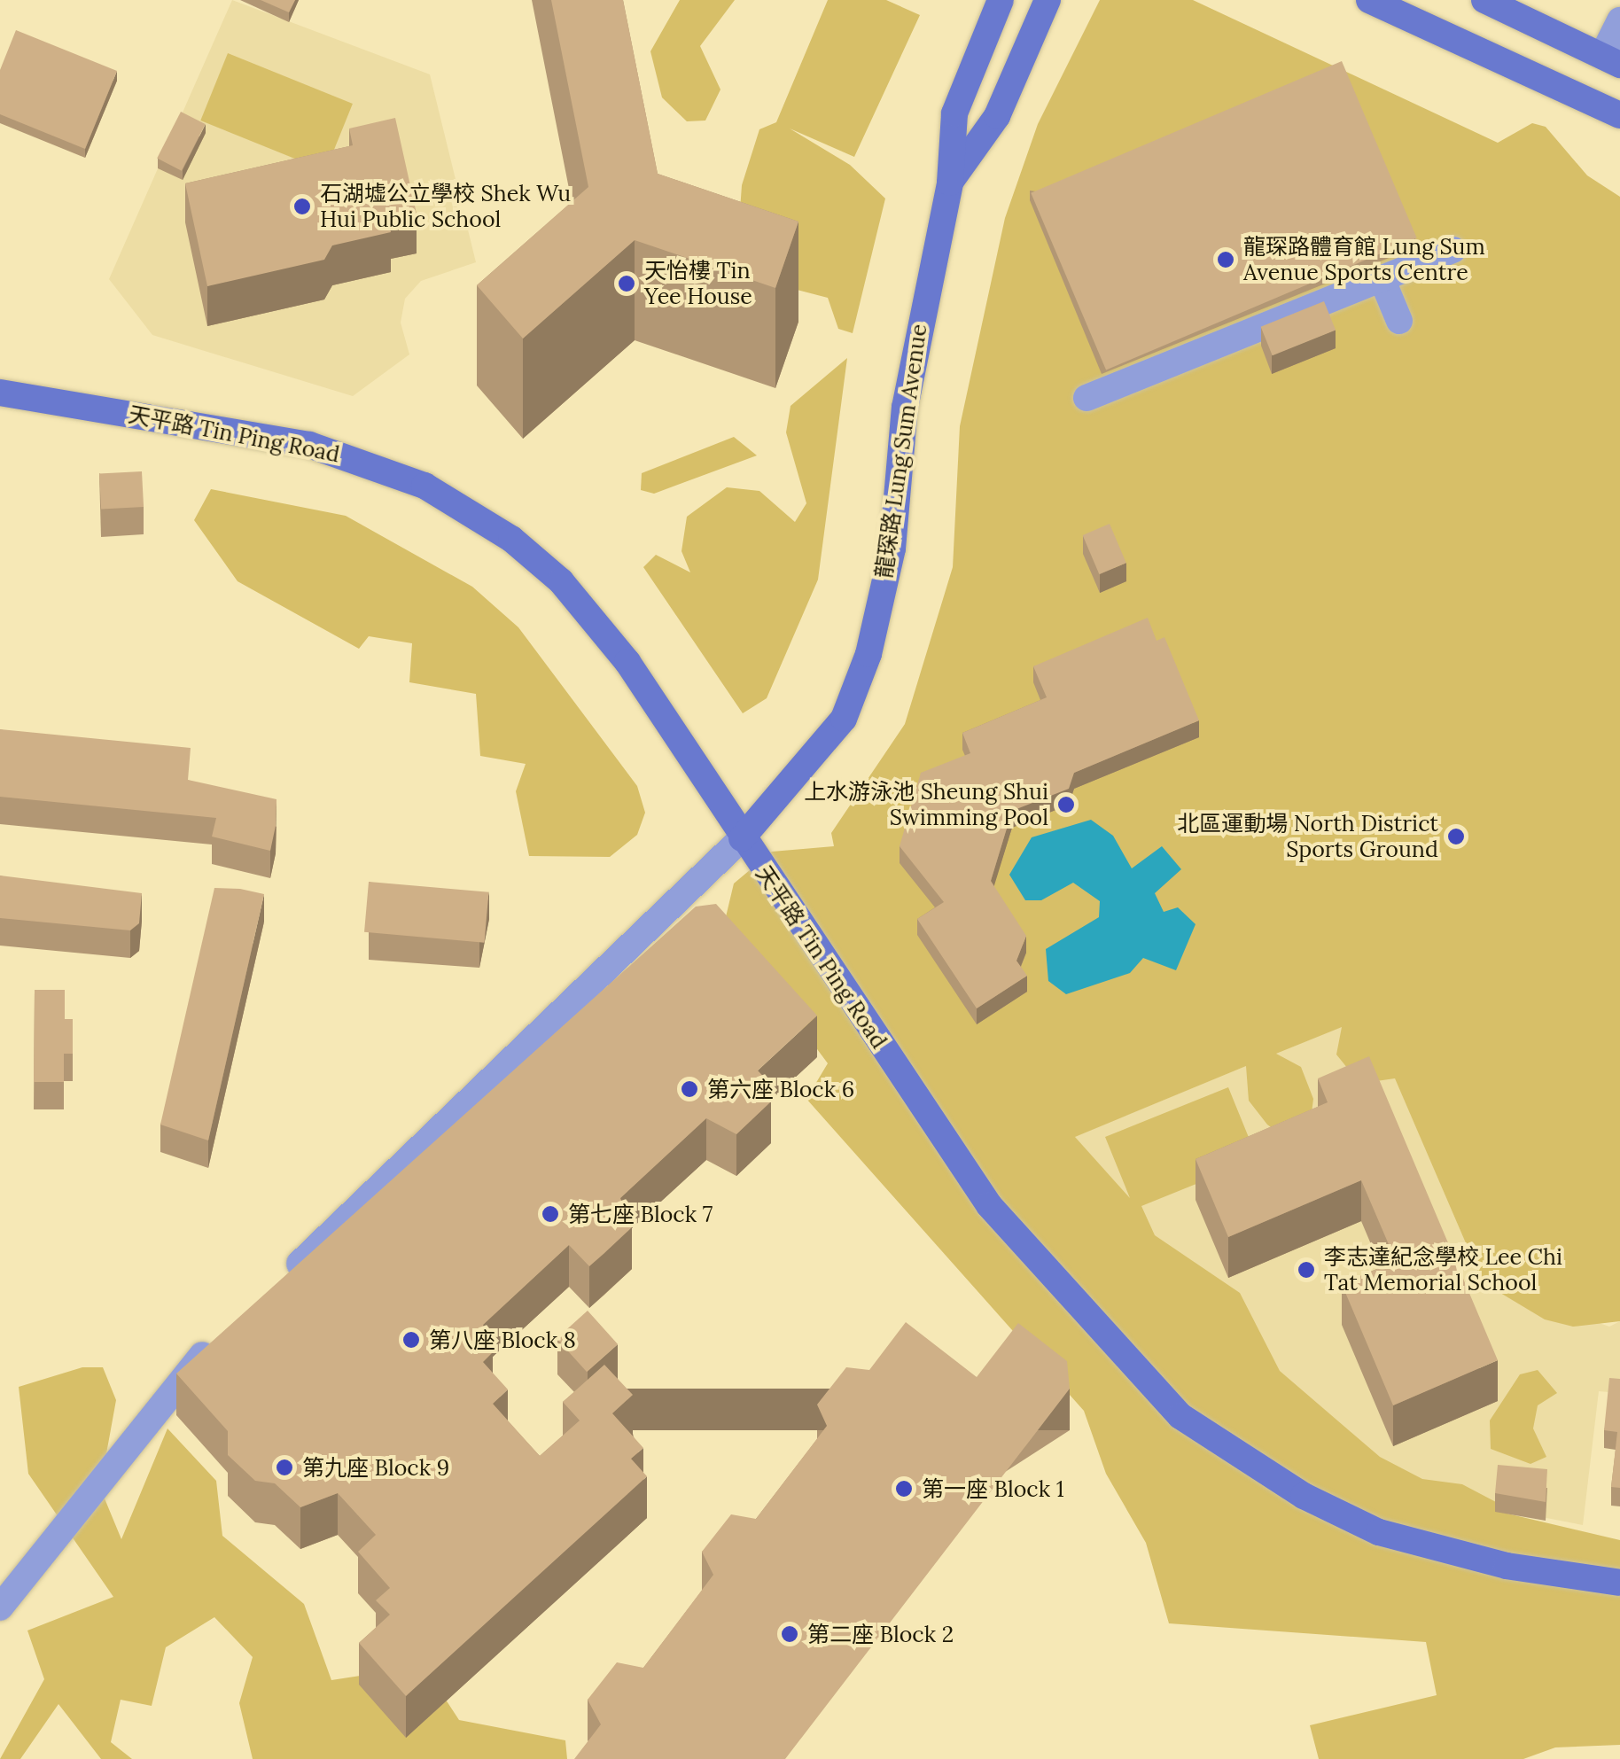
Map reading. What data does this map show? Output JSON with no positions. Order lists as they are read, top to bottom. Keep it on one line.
{"streets":{"street":["天平路 Tin Ping Road","龍琛路 Lung Sum Avenue"]},"crossings":[["天平路 Tin Ping Road","龍琛路 Lung Sum Avenue"]],"places":["石湖墟公立學校 Shek Wu Hui Public School","龍琛路體育館 Lung Sum Avenue Sports Centre","天怡樓 Tin Yee House","上水游泳池 Sheung Shui Swimming Pool","北區運動場 North District Sports Ground","第六座 Block 6","第七座 Block 7","李志達紀念學校 Lee Chi Tat Memorial School","第八座 Block 8","第九座 Block 9","第一座 Block 1","第二座 Block 2"]}
